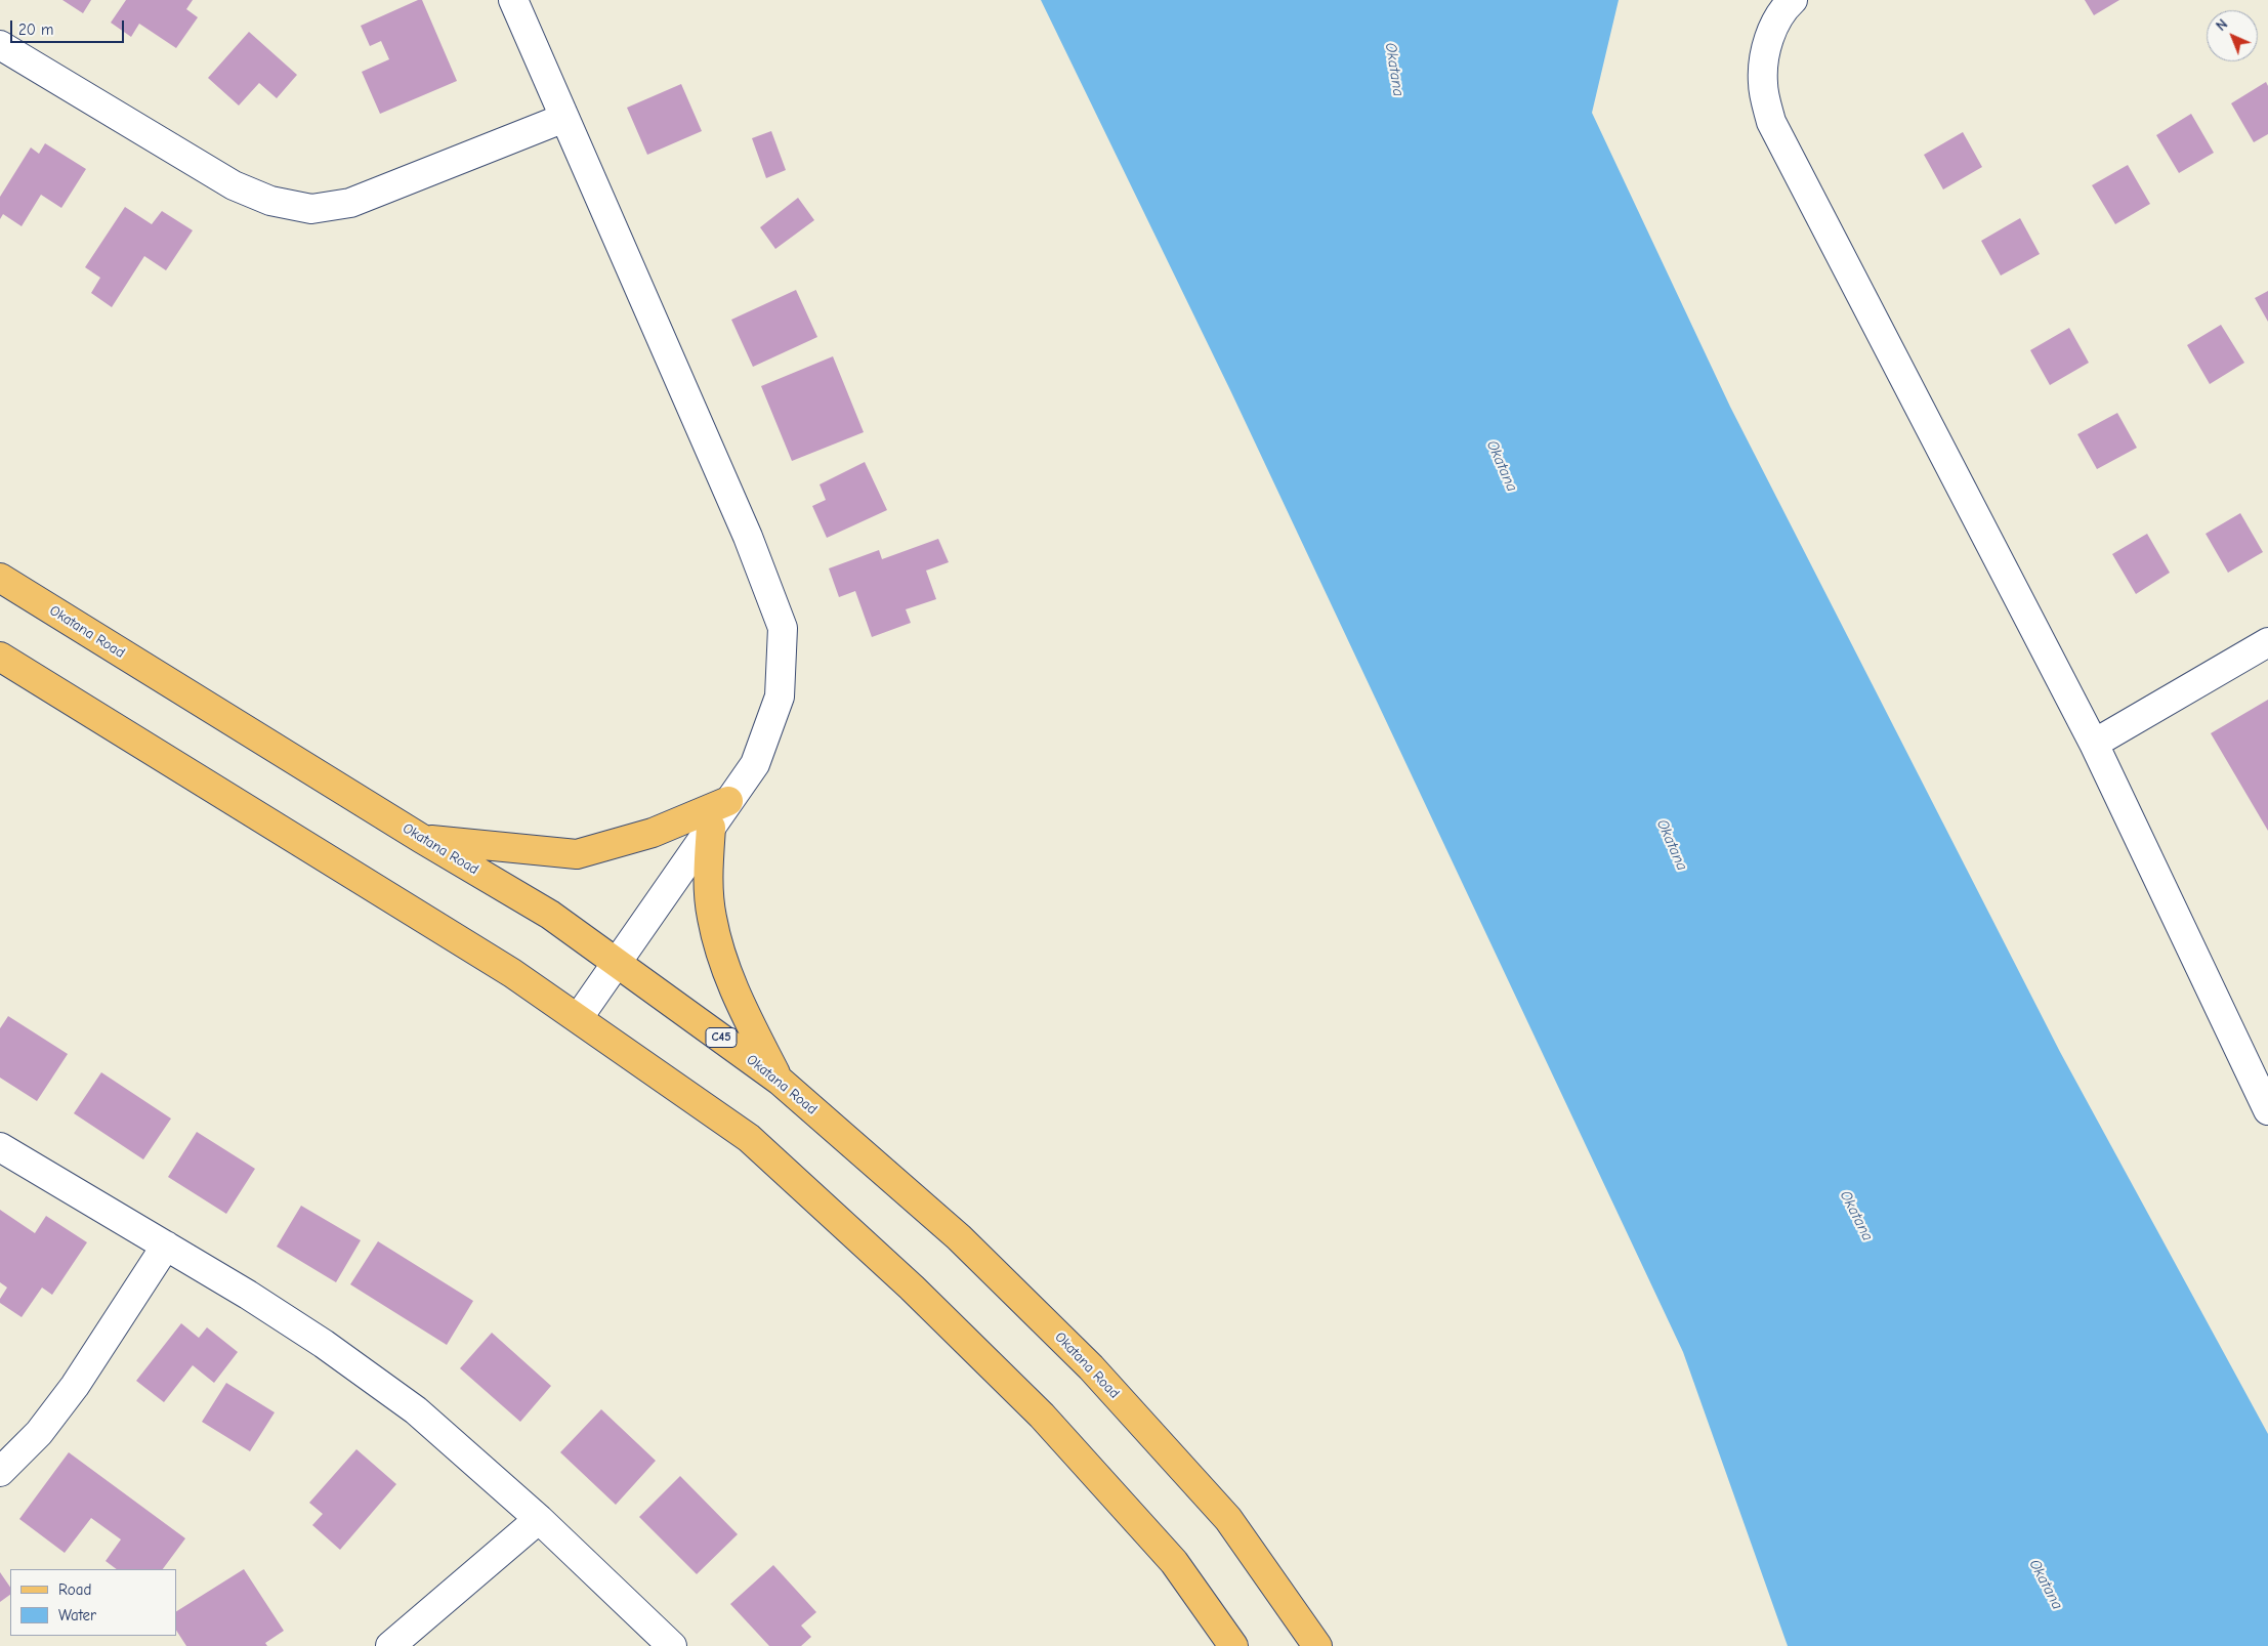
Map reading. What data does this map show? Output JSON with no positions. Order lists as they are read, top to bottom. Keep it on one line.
{"streets":{"main road":["Okatana Road","C45"]},"water":["Okatana"],"legend":["Road","Water"],"scale_bar":"20 m","north":"top left"}
